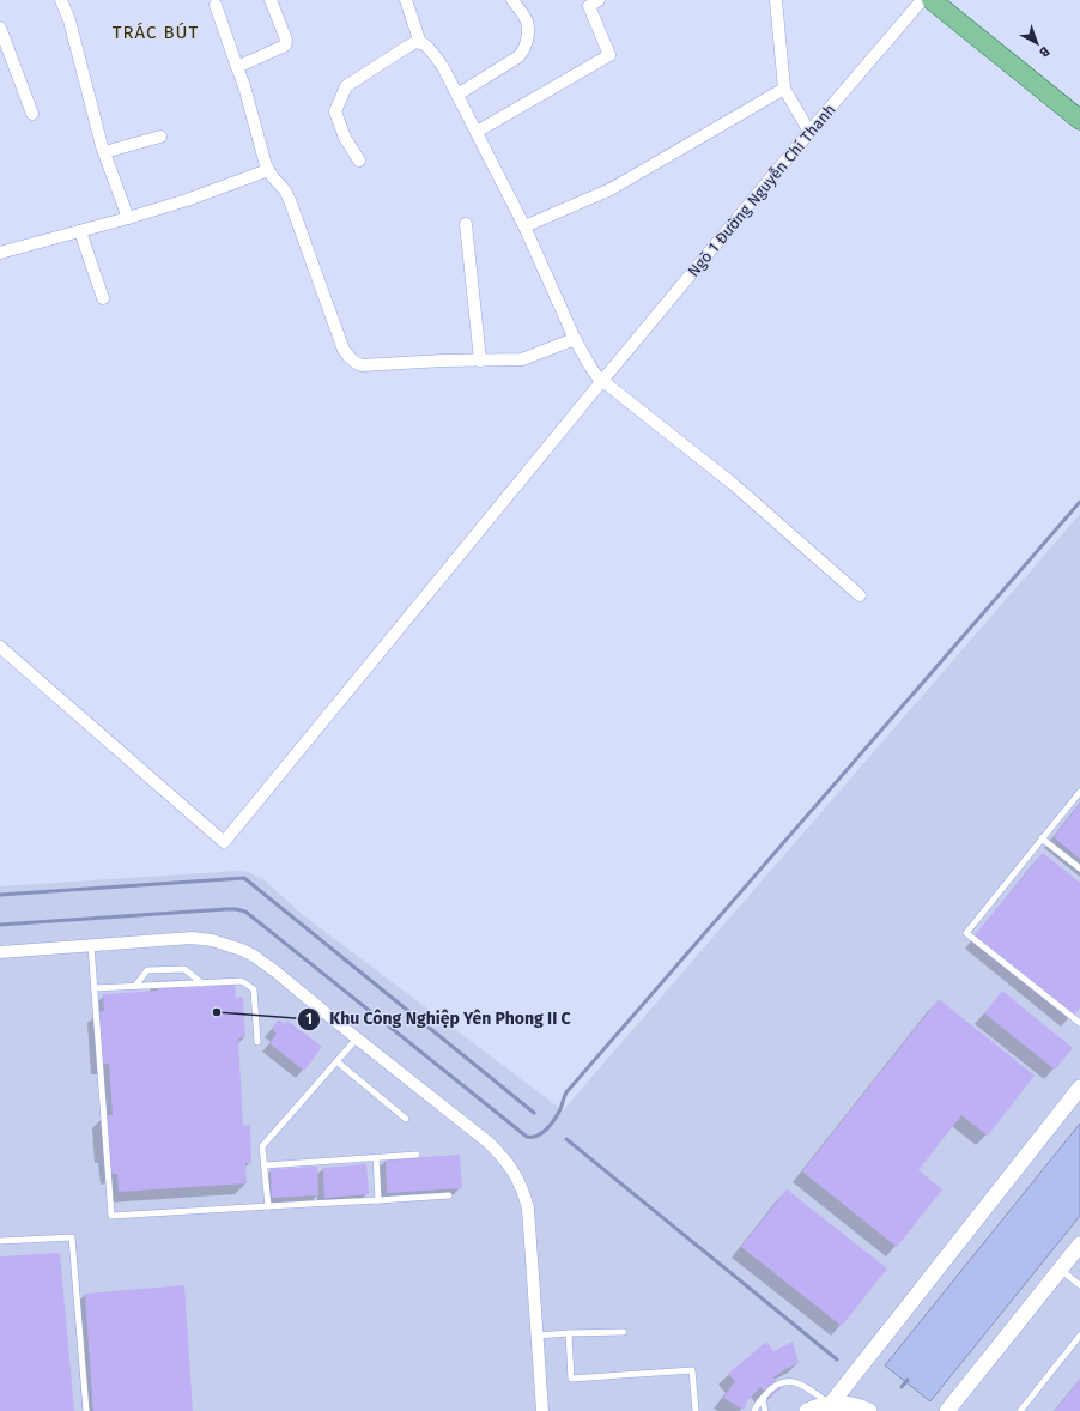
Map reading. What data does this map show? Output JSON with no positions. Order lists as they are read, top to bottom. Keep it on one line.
{"streets":{"street":["Ngõ 1 Đường Nguyễn Chí Thanh"]},"districts":["TRÁC BÚT"],"places":["Khu Công Nghiệp Yên Phong II C"],"north":"bottom right"}
